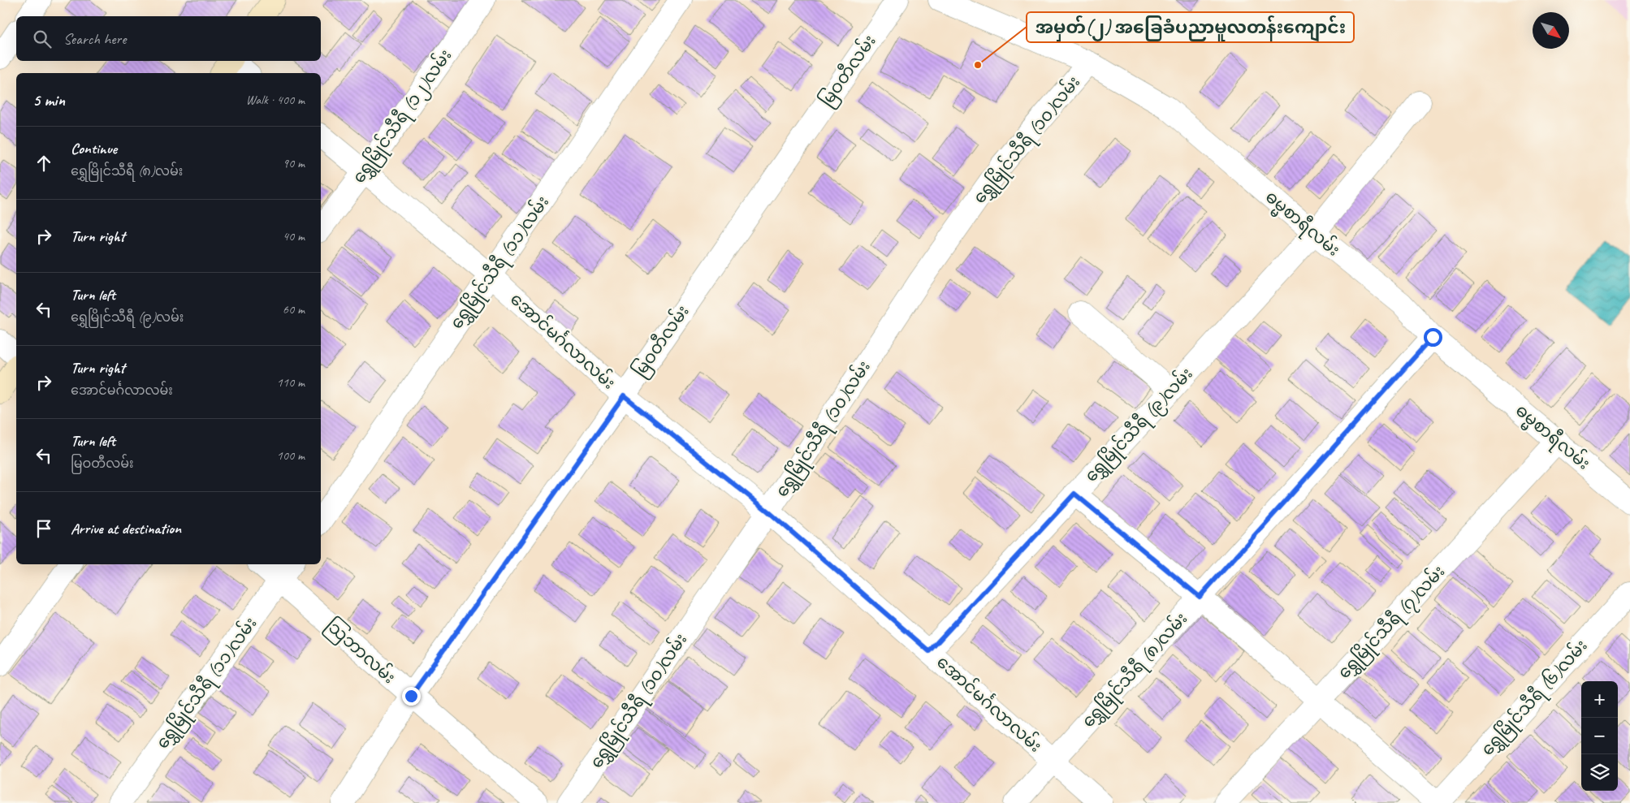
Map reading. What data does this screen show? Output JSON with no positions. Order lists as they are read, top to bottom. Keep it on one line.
{"streets":{"street":["မြဝတီလမ်း","ရွှေမြိုင်သီရီ (၁၂)လမ်း","ရွှေမြိုင်သီရီ (၁၀)လမ်း","ဓမ္မစာရီလမ်း","ရွှေမြိုင်သီရီ (၁၁)လမ်း","အောင်မင်္ဂလာလမ်း","ရွှေမြိုင်သီရီ (၉)လမ်း","ရွှေမြိုင်သီရီ (၇)လမ်း","သြဘာလမ်း","ရွှေမြိုင်သီရီ (၈)လမ်း","ရွှေမြိုင်သီရီ (၆)လမ်း"]},"crossings":[["မြဝတီလမ်း","အောင်မင်္ဂလာလမ်း"],["မြဝတီလမ်း","သြဘာလမ်း"],["ရွှေမြိုင်သီရီ (၁၂)လမ်း","အောင်မင်္ဂလာလမ်း"],["ရွှေမြိုင်သီရီ (၁၀)လမ်း","ဓမ္မစာရီလမ်း"],["ရွှေမြိုင်သီရီ (၁၀)လမ်း","အောင်မင်္ဂလာလမ်း"],["ဓမ္မစာရီလမ်း","ရွှေမြိုင်သီရီ (၉)လမ်း"],["ဓမ္မစာရီလမ်း","ရွှေမြိုင်သီရီ (၇)လမ်း"],["ဓမ္မစာရီလမ်း","ရွှေမြိုင်သီရီ (၈)လမ်း"],["ရွှေမြိုင်သီရီ (၁၁)လမ်း","အောင်မင်္ဂလာလမ်း"],["ရွှေမြိုင်သီရီ (၁၁)လမ်း","သြဘာလမ်း"],["အောင်မင်္ဂလာလမ်း","ရွှေမြိုင်သီရီ (၉)လမ်း"],["အောင်မင်္ဂလာလမ်း","ရွှေမြိုင်သီရီ (၈)လမ်း"]],"places":["အမှတ်(၂) အခြေခံပညာမူလတန်းကျောင်း"],"north":"bottom right","page":{"search":"Search here","heading":["5 min","Walk · 400 m"],"list":[["Continue","ရွှေမြိုင်သီရီ (၈)လမ်း","90 m"],["Turn right","40 m"],["Turn left","ရွှေမြိုင်သီရီ (၉)လမ်း","60 m"],["Turn right","အောင်မင်္ဂလာလမ်း","110 m"],["Turn left","မြဝတီလမ်း","100 m"],"Arrive at destination"],"map_buttons":["+","−"]}}
